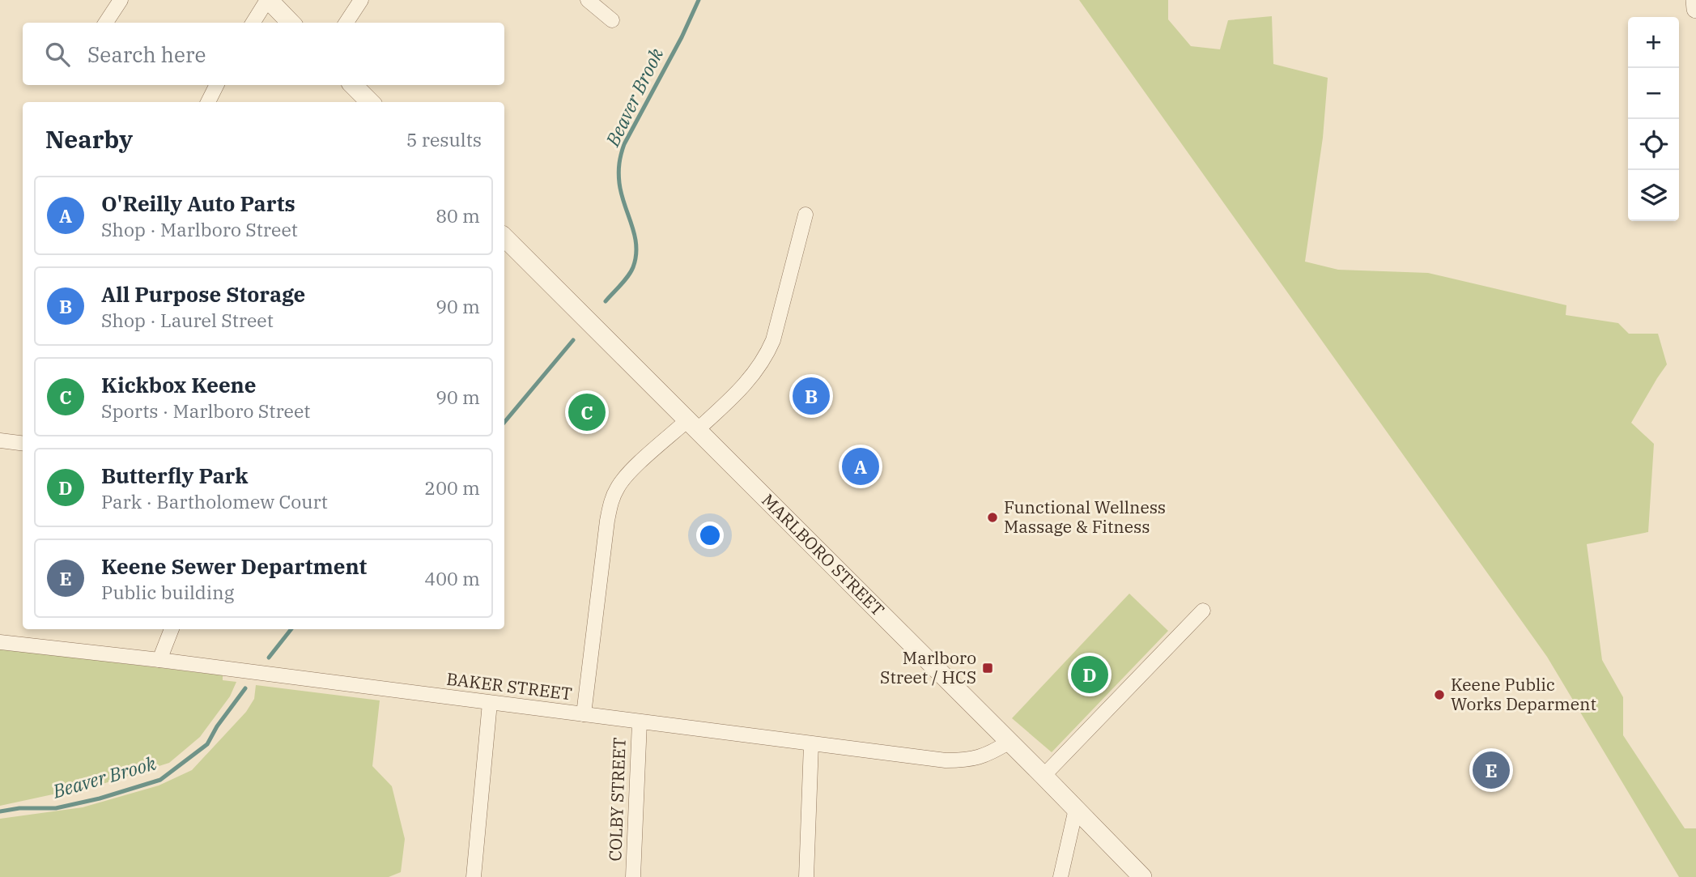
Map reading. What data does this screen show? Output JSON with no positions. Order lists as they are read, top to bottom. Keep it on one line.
{"streets":{"street":["MARLBORO STREET","BAKER STREET","COLBY STREET"]},"crossings":[["MARLBORO STREET","BAKER STREET"],["BAKER STREET","COLBY STREET"]],"water":["Beaver Brook"],"places":{"other":["Functional Wellness Massage & Fitness","Keene Public Works Deparment"],"transit":["Marlboro Street / HCS"]},"page":{"map_buttons":["+","−"],"search":"Search here","heading":["Nearby","5 results"],"list":[{"mark":"A","name":"O'Reilly Auto Parts","note":"Shop · Marlboro Street","value":"80 m"},{"mark":"B","name":"All Purpose Storage","note":"Shop · Laurel Street","value":"90 m"},{"mark":"C","name":"Kickbox Keene","note":"Sports · Marlboro Street","value":"90 m"},{"mark":"D","name":"Butterfly Park","note":"Park · Bartholomew Court","value":"200 m"},{"mark":"E","name":"Keene Sewer Department","note":"Public building","value":"400 m"}],"pins":["B","C","A","D","E"]}}
